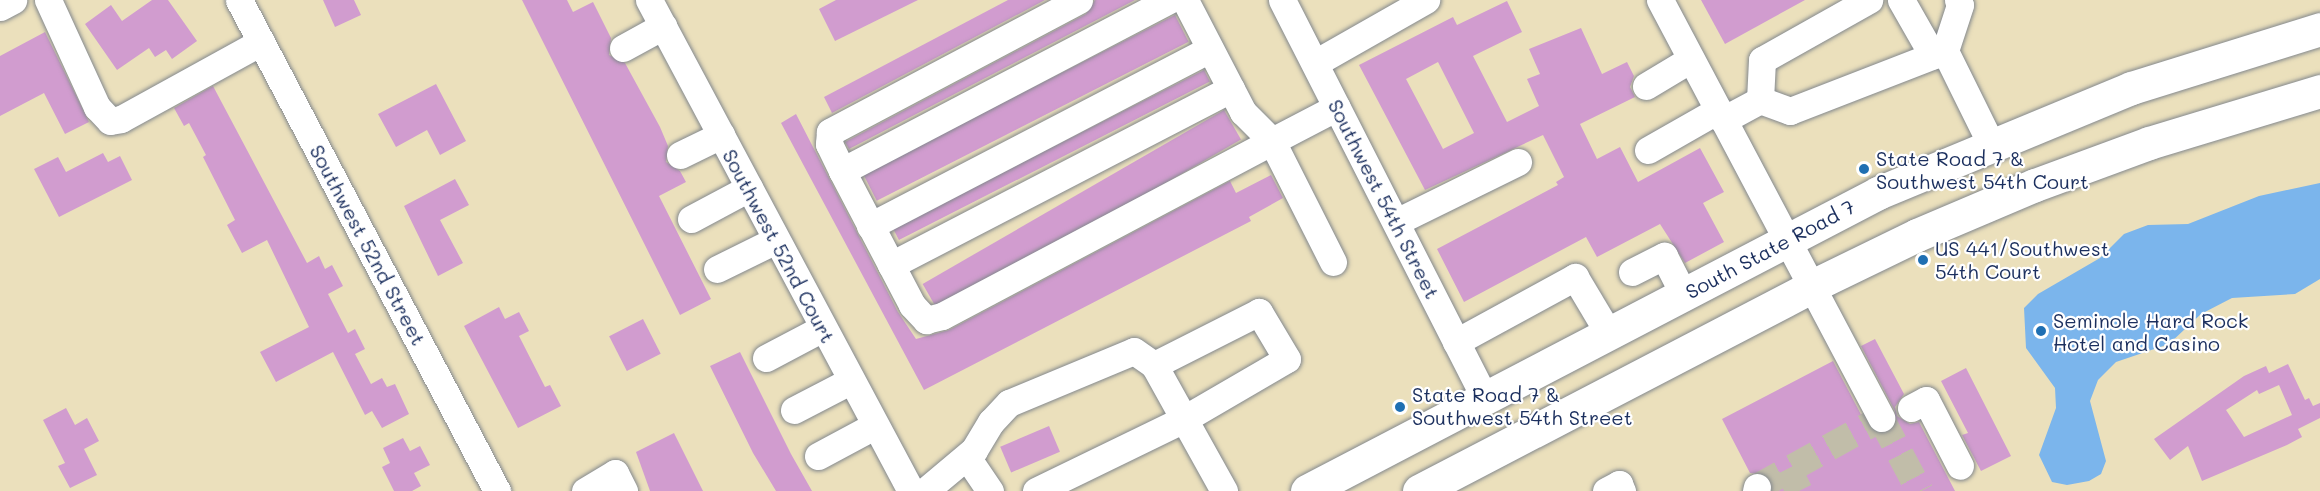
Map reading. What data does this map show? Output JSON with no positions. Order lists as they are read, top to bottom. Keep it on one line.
{"streets":{"main road":["South State Road 7"],"street":["Southwest 54th Street","Southwest 52nd Street","Southwest 52nd Court"]},"crossings":[["Southwest 54th Street","South State Road 7"]],"places":["State Road 7 & Southwest 54th Court","US 441/Southwest 54th Court","Seminole Hard Rock Hotel and Casino","State Road 7 & Southwest 54th Street"]}
